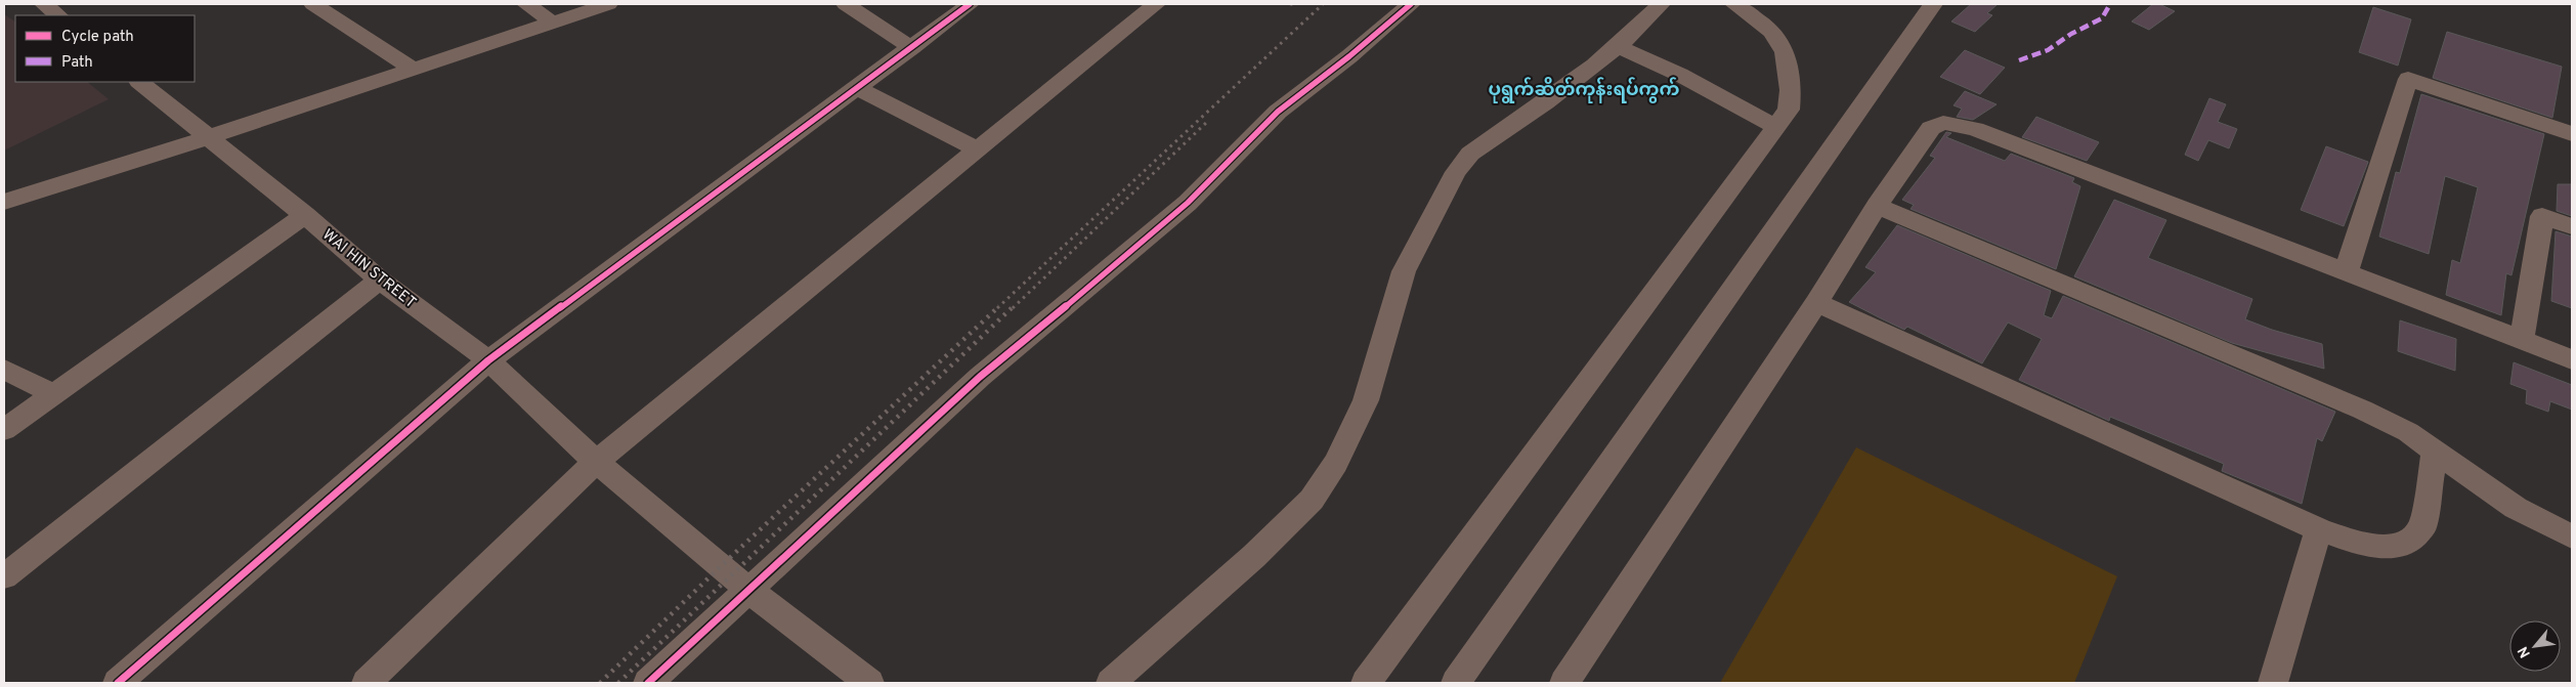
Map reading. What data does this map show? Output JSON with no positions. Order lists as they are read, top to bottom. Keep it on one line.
{"streets":{"street":["WAI HIN STREET"]},"districts":["ပုရွက်ဆိတ်ကုန်းရပ်ကွက်"],"legend":["Cycle path","Path"],"north":"bottom left"}
